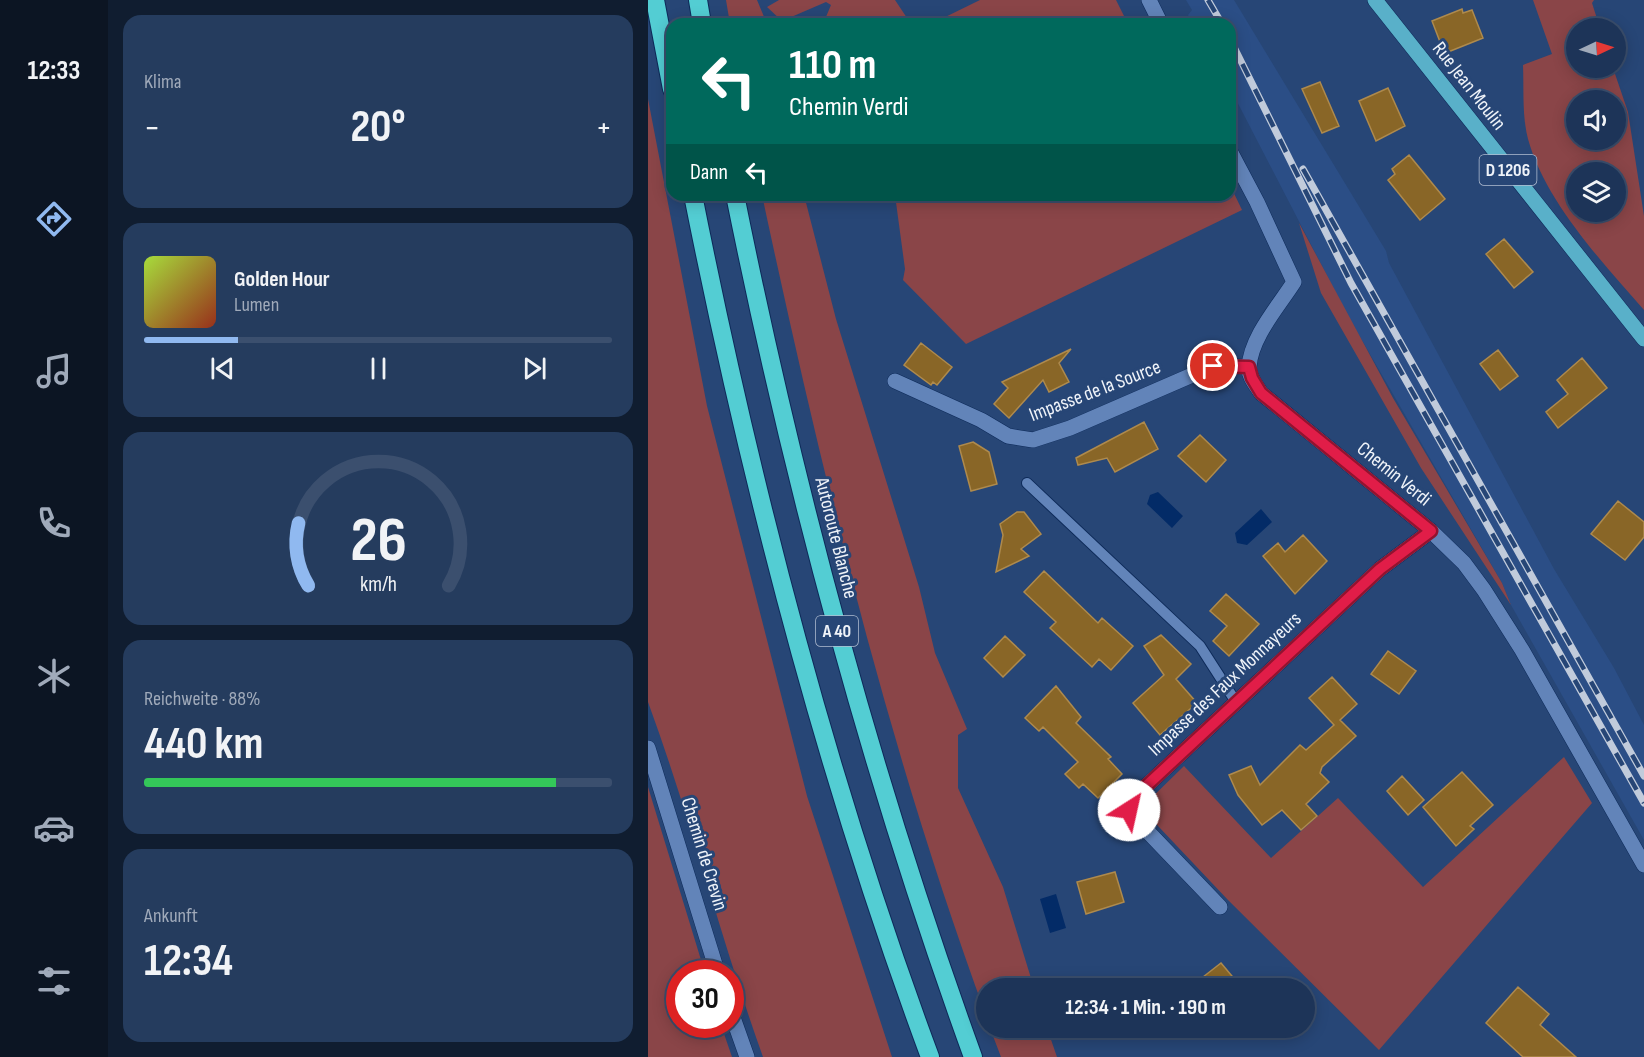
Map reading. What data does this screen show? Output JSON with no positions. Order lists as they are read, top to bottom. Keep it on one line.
{"streets":{"highway":["Autoroute Blanche","A 40"],"main road":["Rue Jean Moulin","D 1206"],"street":["Impasse de la Source","Chemin Verdi","Impasse des Faux Monnayeurs","Chemin de Crevin"]},"crossings":[["Impasse de la Source","Chemin Verdi"],["Chemin Verdi","Impasse des Faux Monnayeurs"]],"north":"right","page":{"tabs":"12:33","tile":["Klima",["Reichweite · 88%","440 km"],["Ankunft","12:34"]],"turn":["110 m","Chemin Verdi"],"heat":["−","20°","+"],"then":"Dann","song":["Golden Hour","Lumen"],"limit":"30","trip":"12:34 · 1 Min. · 190 m","gauge":["26","km/h"]}}
